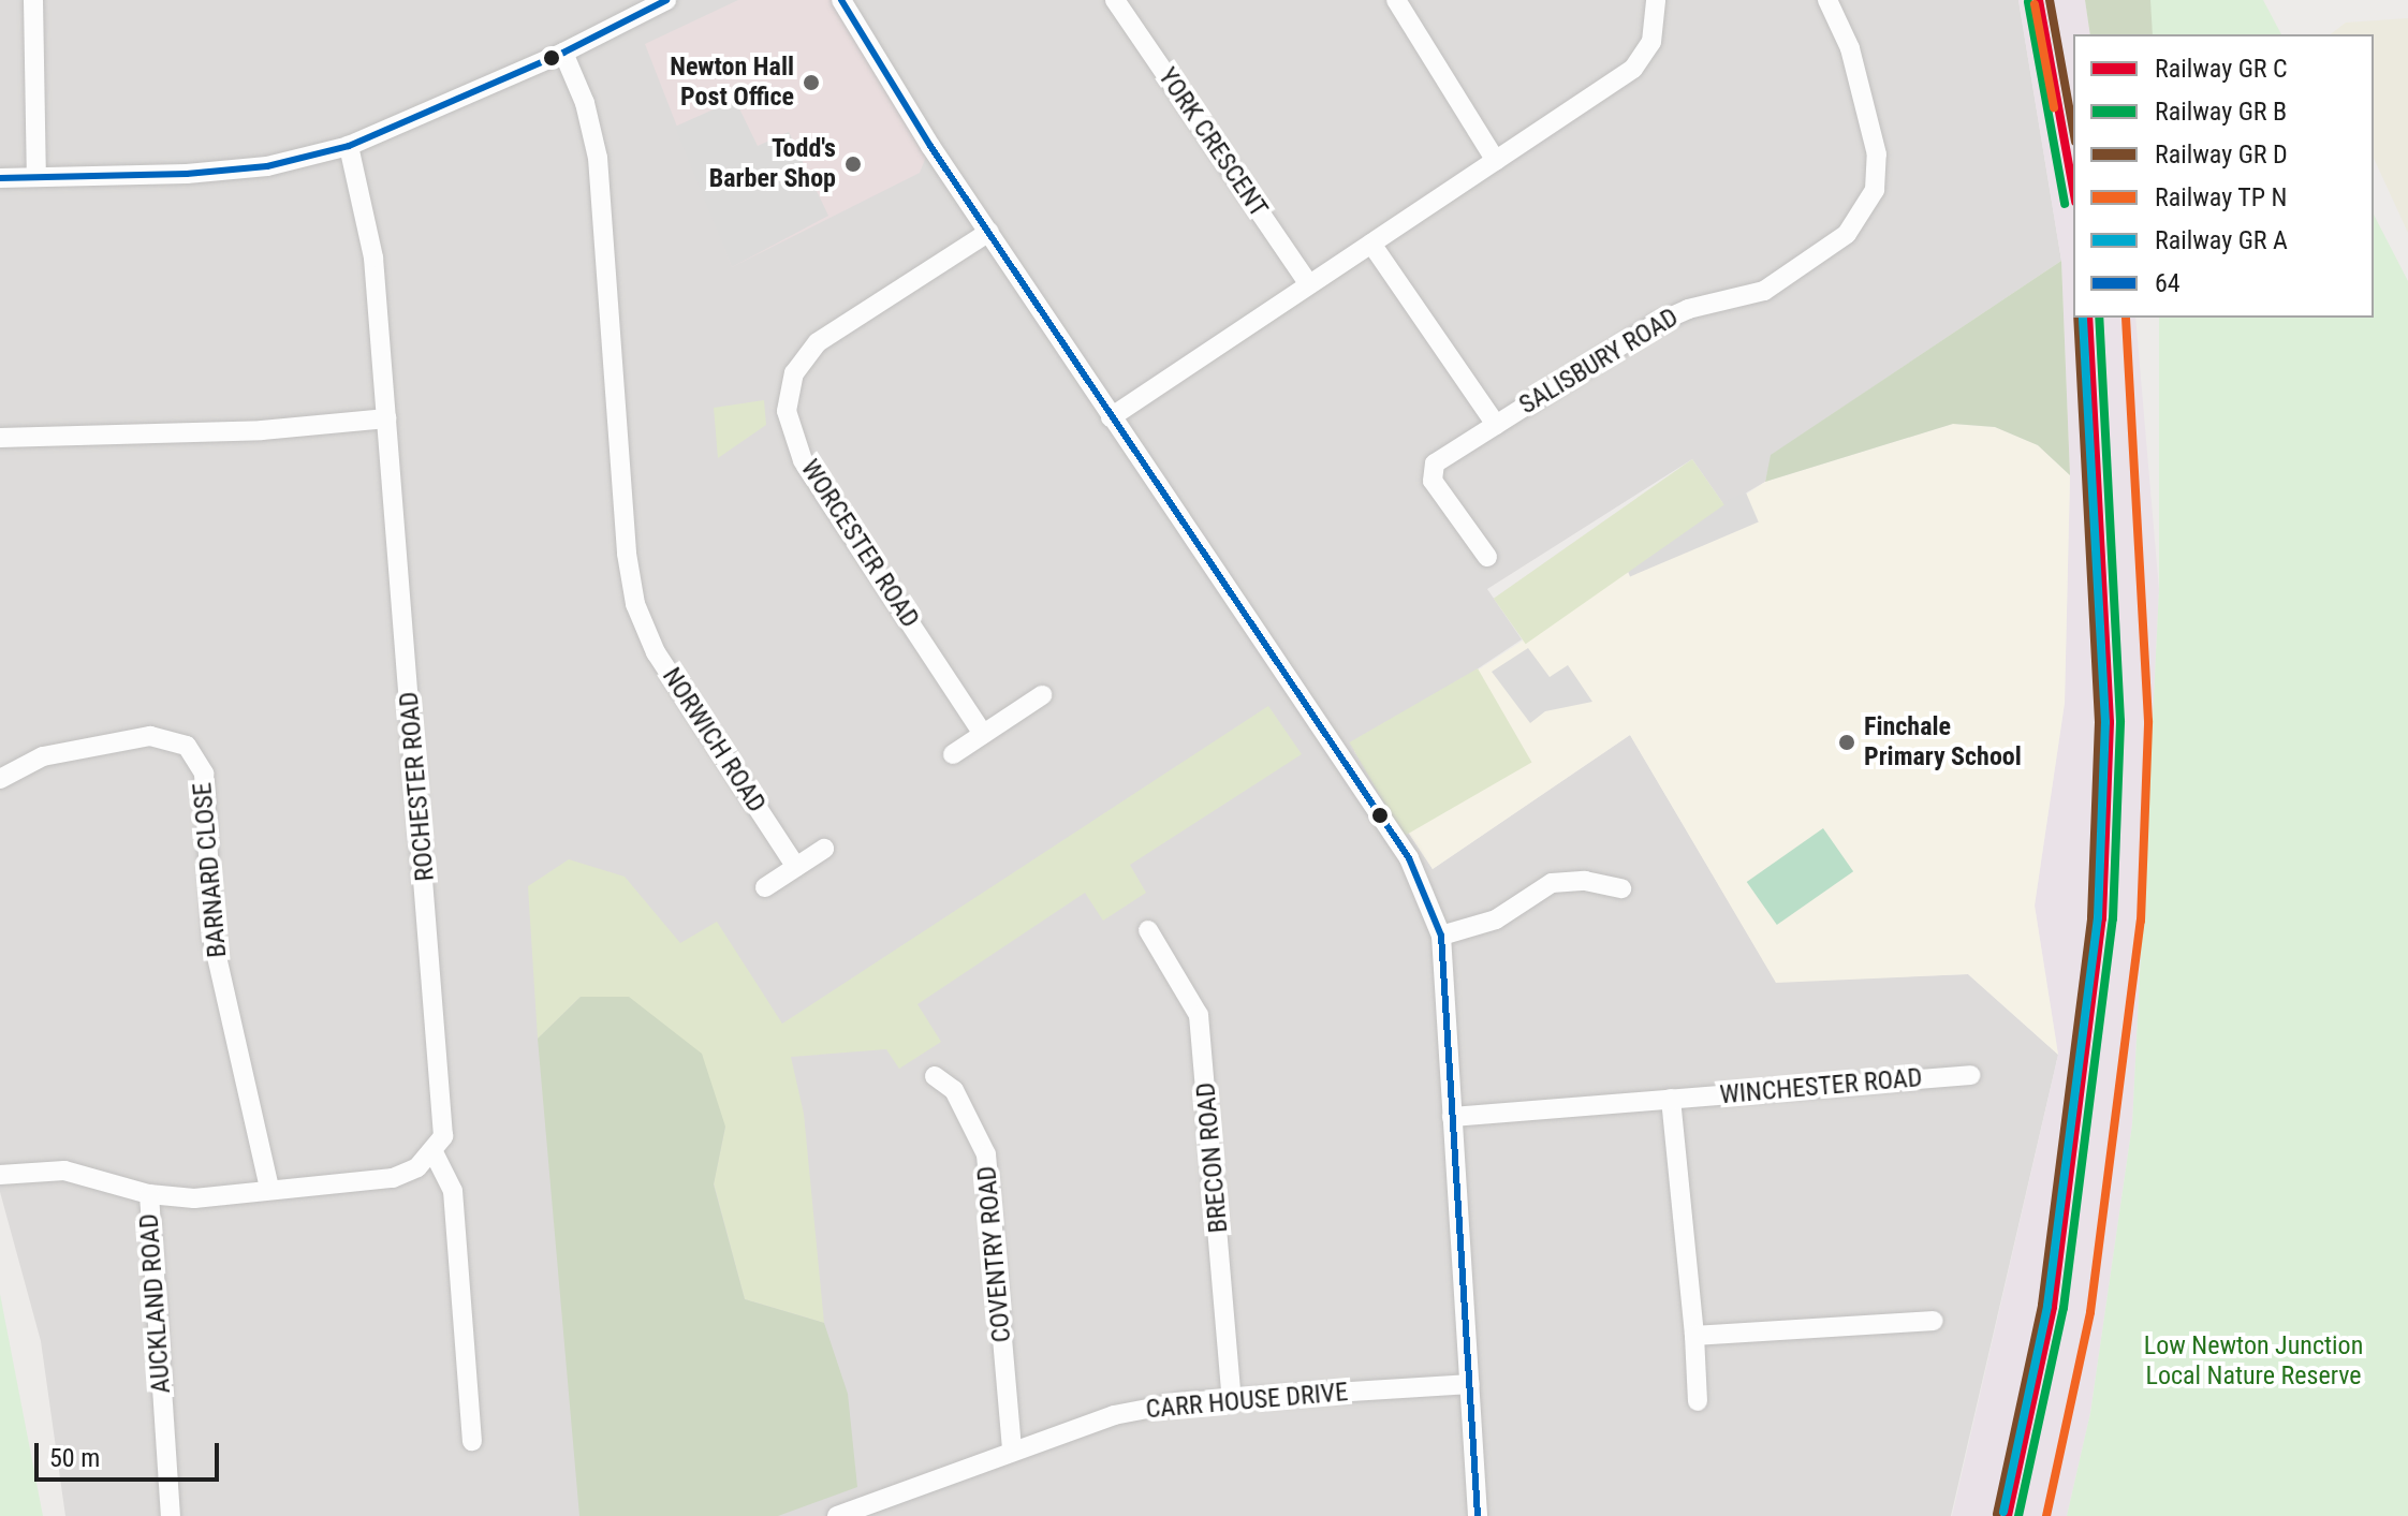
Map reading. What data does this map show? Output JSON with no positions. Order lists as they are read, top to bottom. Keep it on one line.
{"streets":{"street":["YORK CRESCENT","SALISBURY ROAD","WORCESTER ROAD","NORWICH ROAD","ROCHESTER ROAD","BARNARD CLOSE","WINCHESTER ROAD","BRECON ROAD","COVENTRY ROAD","AUCKLAND ROAD","CARR HOUSE DRIVE"]},"crossings":[["BRECON ROAD","CARR HOUSE DRIVE"],["COVENTRY ROAD","CARR HOUSE DRIVE"]],"parks":["Low Newton Junction Local Nature Reserve"],"places":["Newton Hall Post Office","Todd's Barber Shop","Finchale Primary School"],"lines":["transit line 64"],"legend":["Railway GR C","Railway GR B","Railway GR D","Railway TP N","Railway GR A","64"],"scale_bar":"50 m"}
